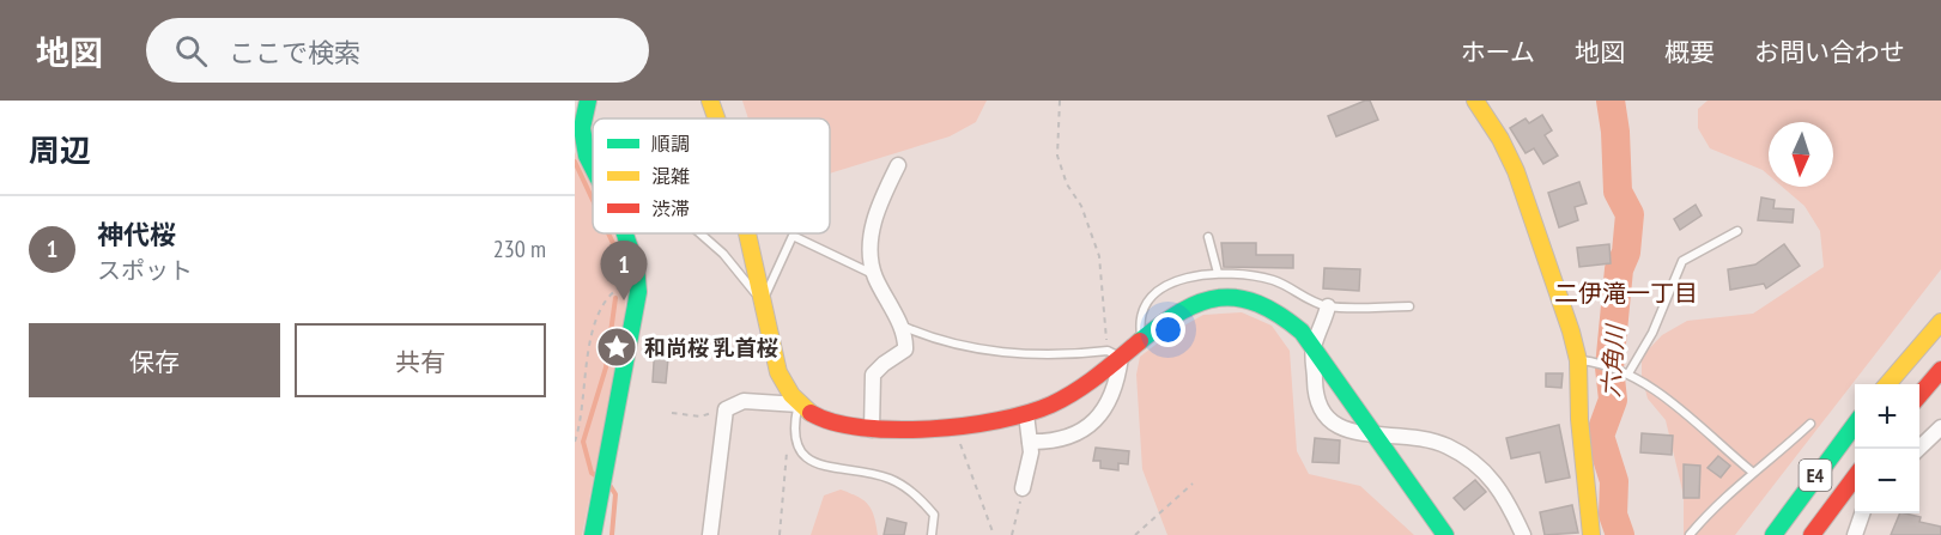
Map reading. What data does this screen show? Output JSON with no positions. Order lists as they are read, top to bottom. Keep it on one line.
{"streets":{"main road":["E4"]},"districts":["二伊滝一丁目"],"water":["六角川"],"places":{"place":["和尚桜 乳首桜"]},"legend":["順調","混雑","渋滞"],"north":"bottom","page":{"header":"地図","search":"ここで検索","nav":["ホーム","地図","概要","お問い合わせ"],"heading":"周辺","list":[{"mark":"1","name":"神代桜","note":"スポット","value":"230 m"}],"pins":"1","buttons":["保存","共有"],"map_buttons":["+","−"]}}
